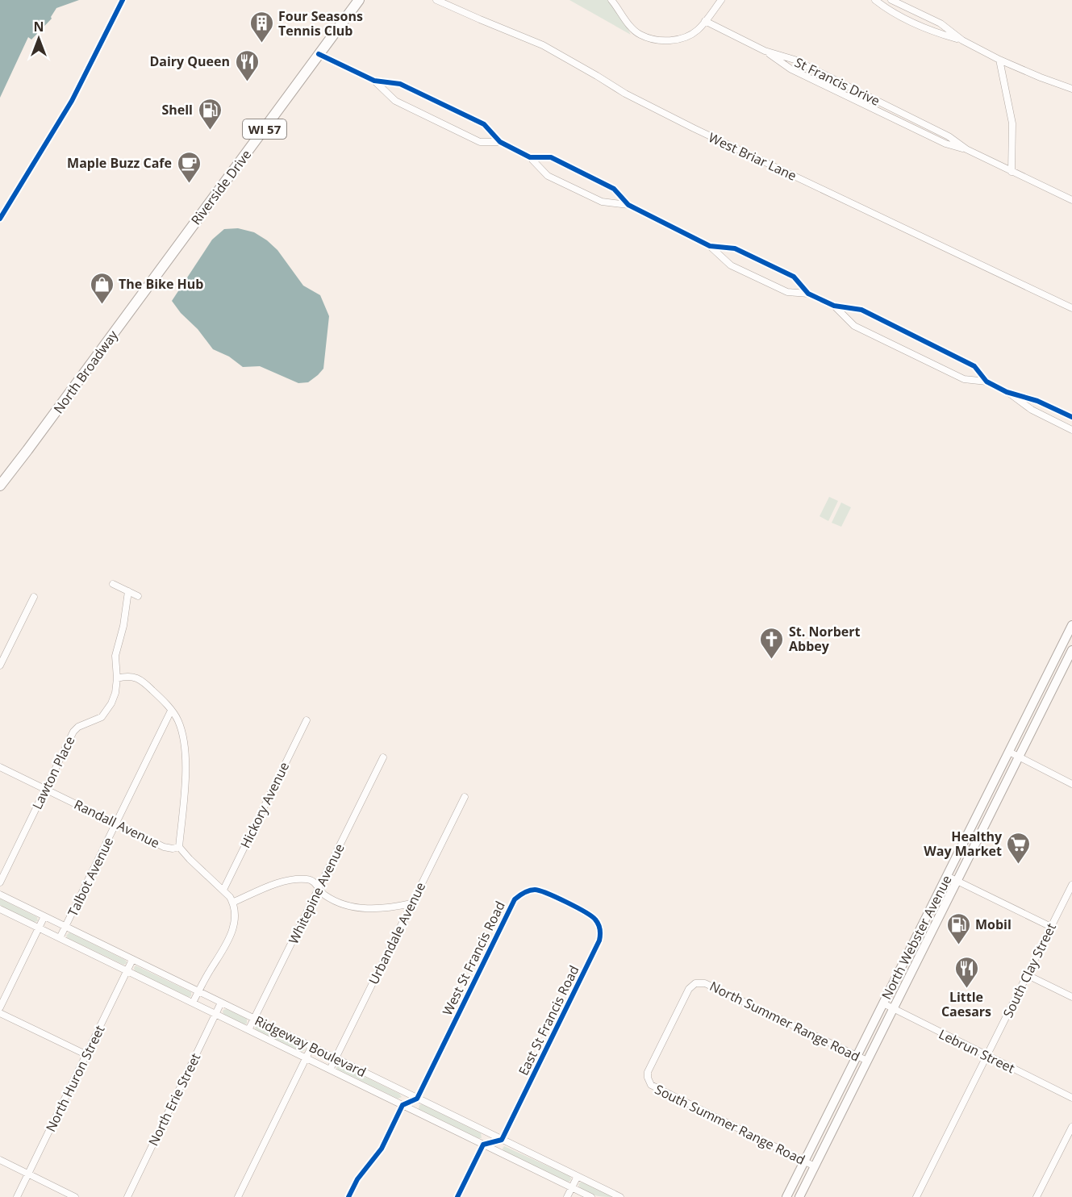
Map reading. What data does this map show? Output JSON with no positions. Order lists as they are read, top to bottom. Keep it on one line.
{"streets":{"main road":["WI 57","Riverside Drive","North Broadway","North Webster Avenue"],"street":["St Francis Drive","West Briar Lane","Lawton Place","Hickory Avenue","Randall Avenue","Talbot Avenue","Whitepine Avenue","Urbandale Avenue","West St Francis Road","South Clay Street","East St Francis Road","North Summer Range Road","Ridgeway Boulevard","Lebrun Street","North Huron Street","North Erie Street","South Summer Range Road"]},"crossings":[["Riverside Drive","North Broadway"],["Lawton Place","Randall Avenue"],["Hickory Avenue","Randall Avenue"],["Randall Avenue","Talbot Avenue"],["Talbot Avenue","Ridgeway Boulevard"],["Whitepine Avenue","Ridgeway Boulevard"],["Urbandale Avenue","Ridgeway Boulevard"],["North Webster Avenue","North Summer Range Road"],["North Webster Avenue","Lebrun Street"],["North Webster Avenue","South Summer Range Road"],["West St Francis Road","East St Francis Road"],["West St Francis Road","Ridgeway Boulevard"],["South Clay Street","Lebrun Street"],["East St Francis Road","Ridgeway Boulevard"],["North Summer Range Road","South Summer Range Road"],["Ridgeway Boulevard","North Huron Street"],["Ridgeway Boulevard","North Erie Street"]],"places":{"building":["Four Seasons Tennis Club"],"restaurant":["Dairy Queen","Little Caesars"],"fuel station":["Shell","Mobil"],"cafe":["Maple Buzz Cafe"],"shop":["The Bike Hub"],"church":["St. Norbert Abbey"],"supermarket":["Healthy Way Market"]},"north":"top"}
